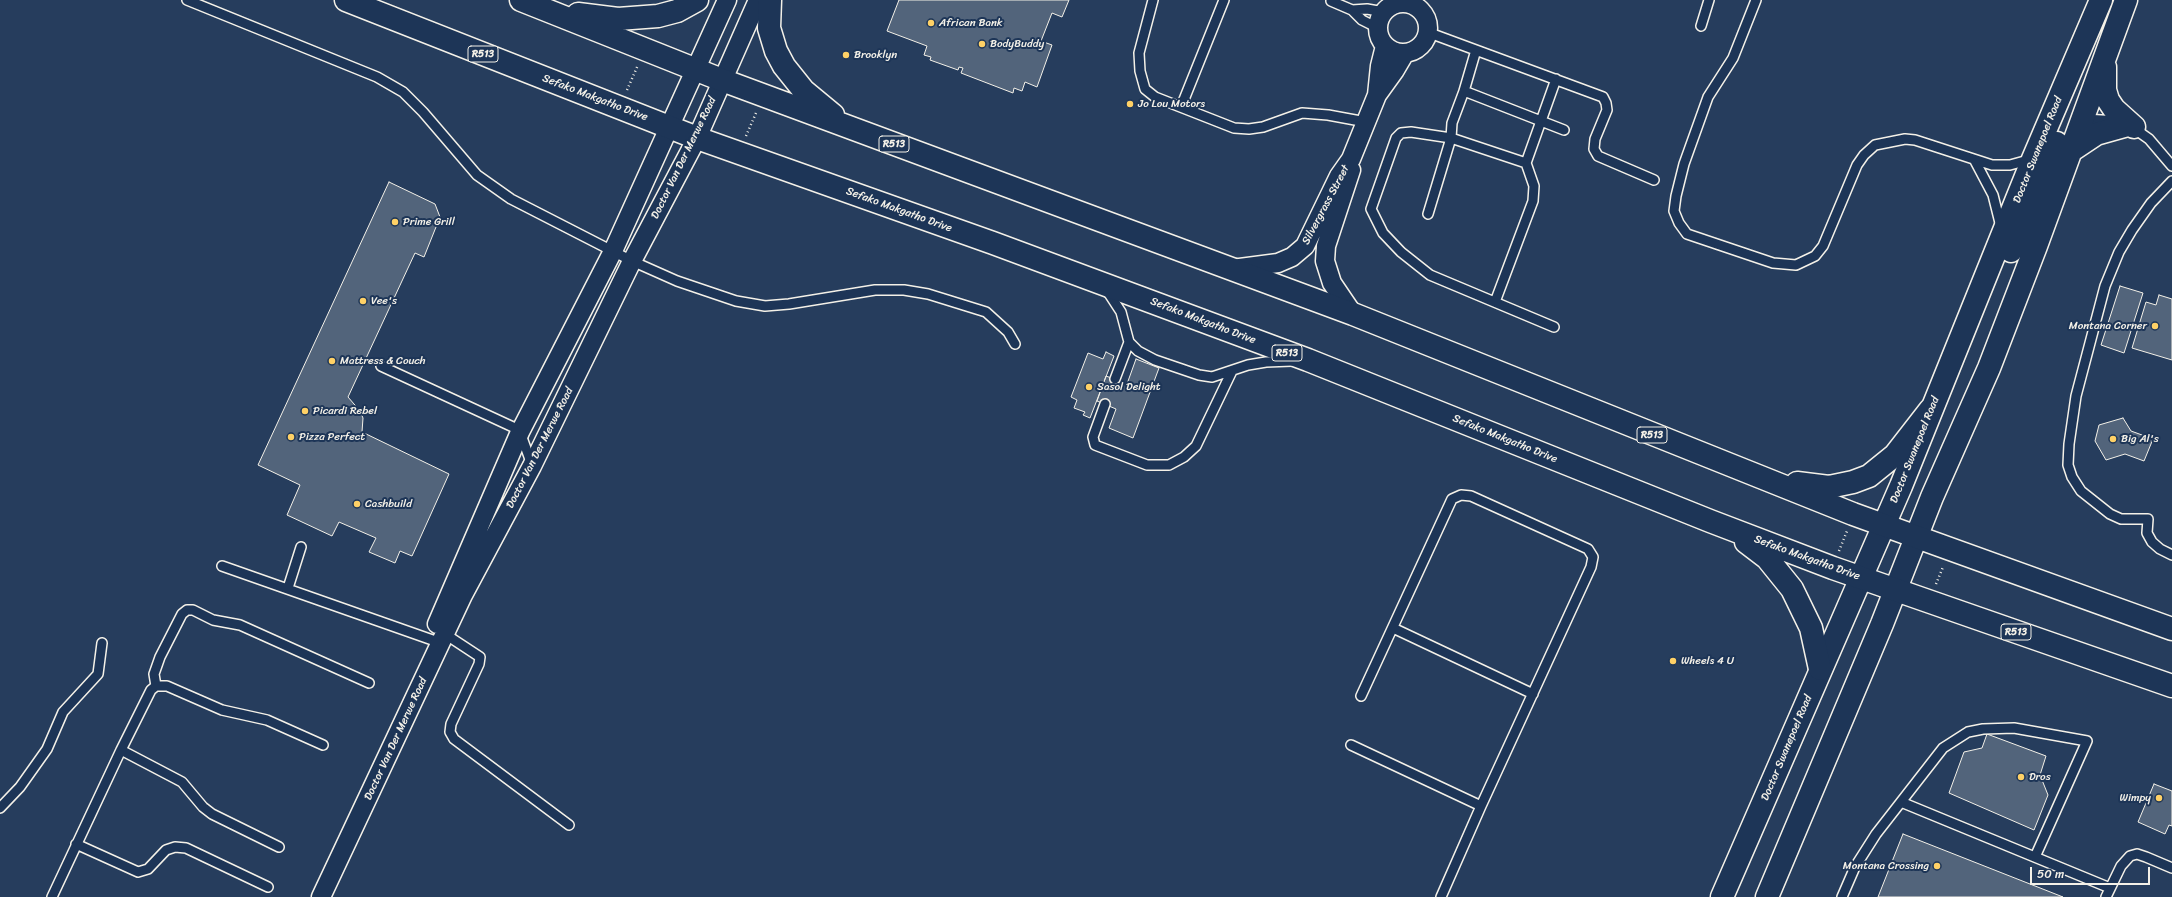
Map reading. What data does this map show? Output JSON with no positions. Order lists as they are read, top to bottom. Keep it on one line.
{"streets":{"main road":["R513","Sefako Makgatho Drive","Doctor Swanepoel Road"],"street":["Doctor Van Der Merwe Road","Silvergrass Street"]},"crossings":[["R513","Doctor Swanepoel Road"],["R513","Doctor Van Der Merwe Road"],["R513","Silvergrass Street"],["Sefako Makgatho Drive","Doctor Swanepoel Road"],["Sefako Makgatho Drive","Doctor Van Der Merwe Road"]],"places":["African Bank","BodyBuddy","Brooklyn","Jo Lou Motors","Prime Grill","Vee's","Montana Corner","Mattress & Couch","Sasol Delight","Picardi Rebel","Pizza Perfect","Big Al's","Cashbuild","Wheels 4 U","Dros","Wimpy","Montana Crossing"],"scale_bar":"50 m"}
